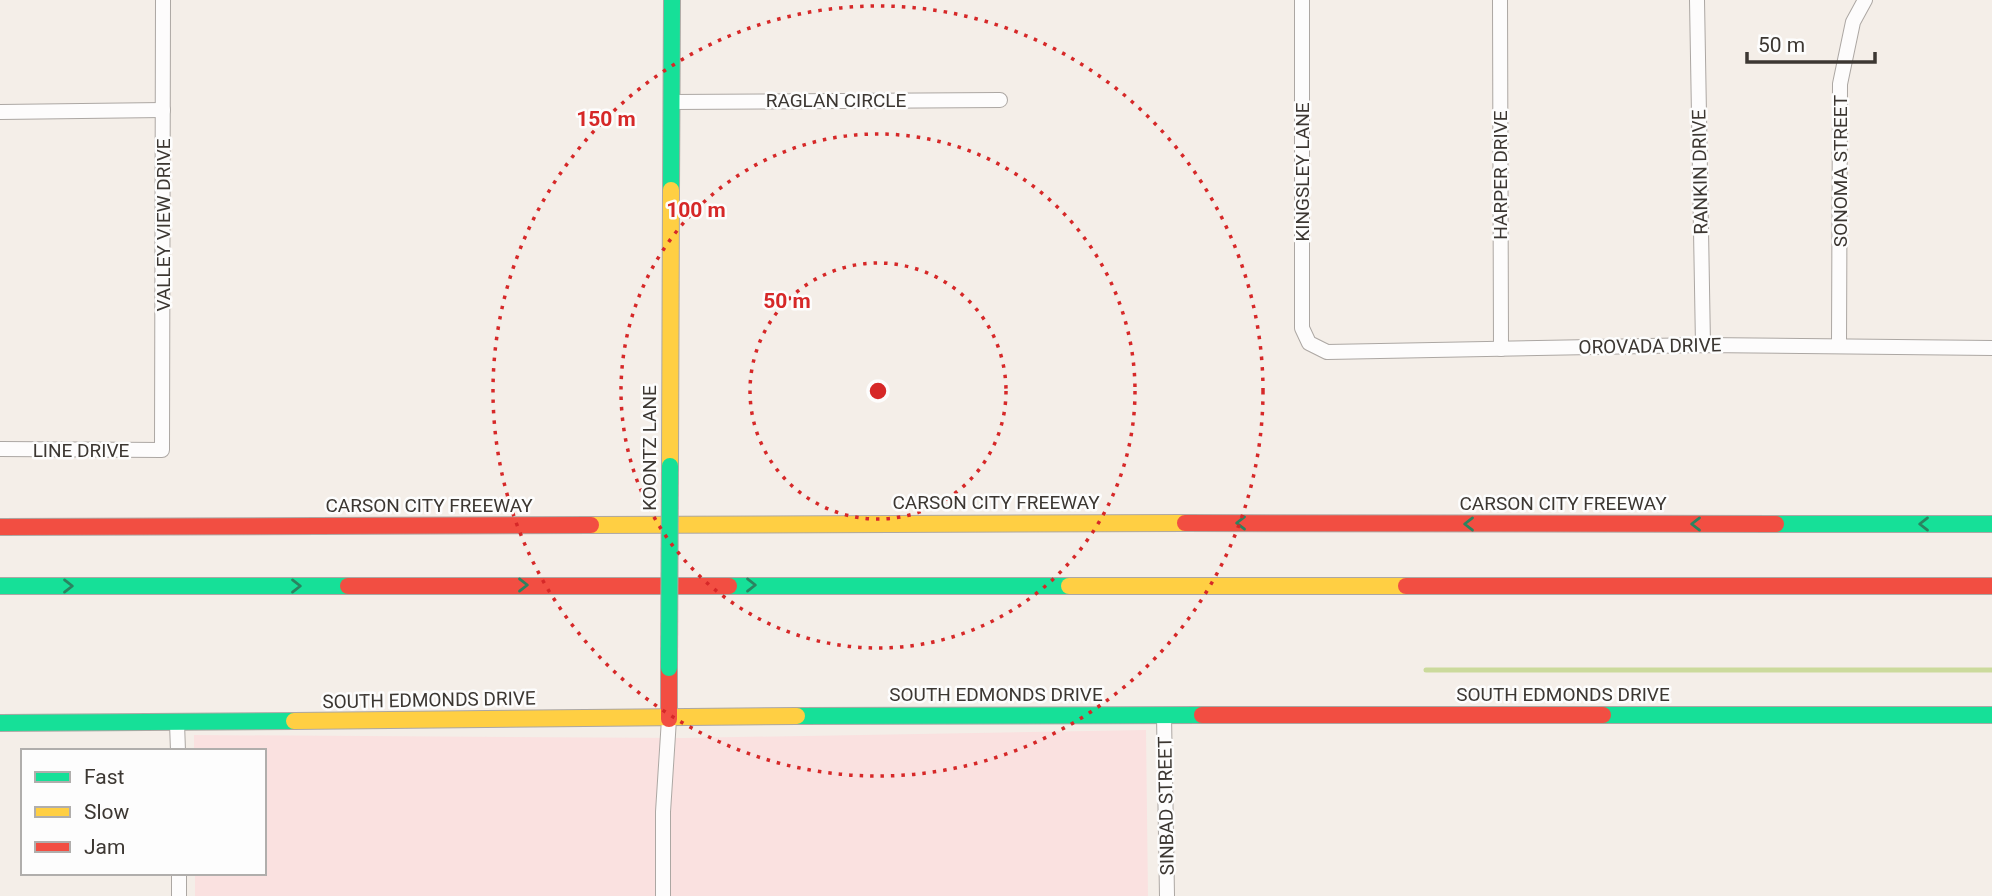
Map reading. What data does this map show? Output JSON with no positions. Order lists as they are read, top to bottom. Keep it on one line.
{"streets":{"main road":["KOONTZ LANE","CARSON CITY FREEWAY","SOUTH EDMONDS DRIVE"],"street":["RAGLAN CIRCLE","SONOMA STREET","KINGSLEY LANE","RANKIN DRIVE","HARPER DRIVE","VALLEY VIEW DRIVE","OROVADA DRIVE","LINE DRIVE","SINBAD STREET"]},"crossings":[["RAGLAN CIRCLE","KOONTZ LANE"],["SONOMA STREET","OROVADA DRIVE"],["KINGSLEY LANE","OROVADA DRIVE"],["RANKIN DRIVE","OROVADA DRIVE"],["HARPER DRIVE","OROVADA DRIVE"],["VALLEY VIEW DRIVE","LINE DRIVE"],["KOONTZ LANE","SOUTH EDMONDS DRIVE"],["SOUTH EDMONDS DRIVE","SINBAD STREET"]],"legend":["Fast","Slow","Jam"],"scale_bar":"50 m","rings":["150 m","100 m","50 m"]}
